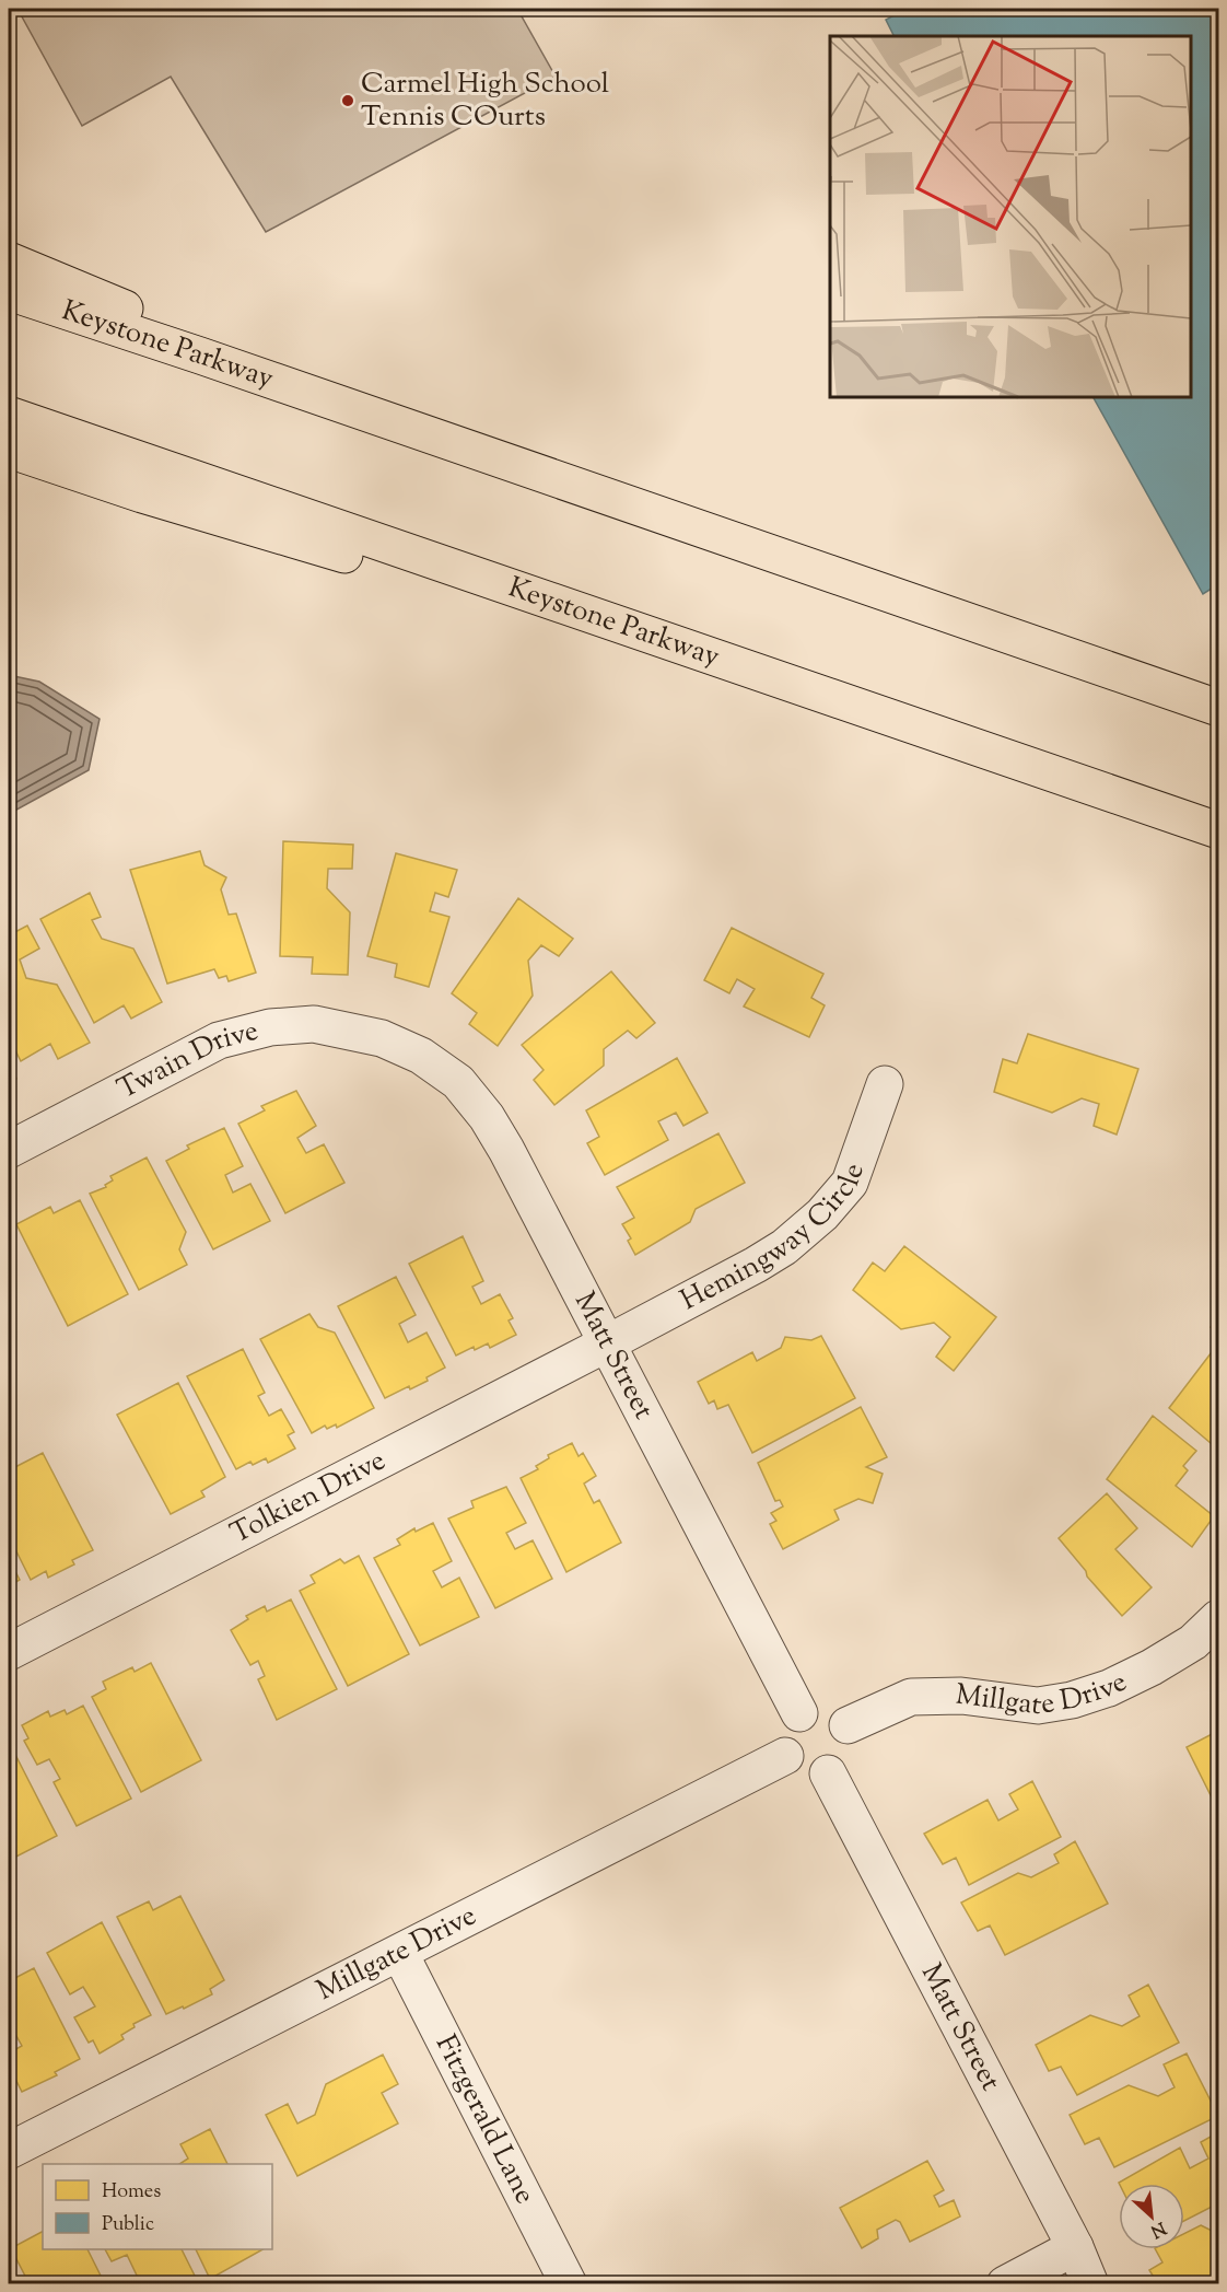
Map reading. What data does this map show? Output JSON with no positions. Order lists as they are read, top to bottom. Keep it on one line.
{"streets":{"highway":["Keystone Parkway"],"street":["Twain Drive","Hemingway Circle","Matt Street","Tolkien Drive","Millgate Drive","Fitzgerald Lane"]},"crossings":[["Twain Drive","Matt Street"],["Hemingway Circle","Matt Street"],["Hemingway Circle","Tolkien Drive"],["Matt Street","Tolkien Drive"],["Matt Street","Millgate Drive"],["Millgate Drive","Fitzgerald Lane"]],"places":["Carmel High School Tennis COurts"],"legend":["Homes","Public"],"north":"bottom right"}
